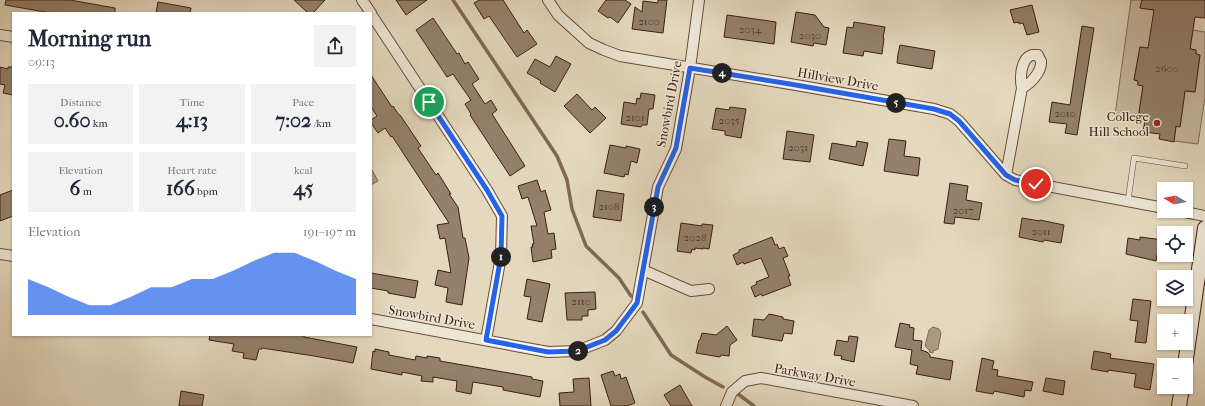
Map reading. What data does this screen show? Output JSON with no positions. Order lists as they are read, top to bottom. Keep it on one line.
{"streets":{"street":["Hillview Drive","Snowbird Drive","Parkway Drive"]},"crossings":[["Hillview Drive","Snowbird Drive"]],"places":["College Hill School"],"house_numbers":["2100","2034","2030","2600","2010","2101","2035","2031","2108","2017","2011","2028","2110"],"north":"left","page":{"heading":["Morning run","09:13"],"pins":["4","5","3","1","2"],"stats":[["Distance","0.60 km"],["Time","4:13"],["Pace","7:02 /km"],["Elevation","6 m"],["Heart rate","166 bpm"],["kcal","45"]],"map_buttons":["+","−"],"chart":["Elevation","191–197 m"]}}
